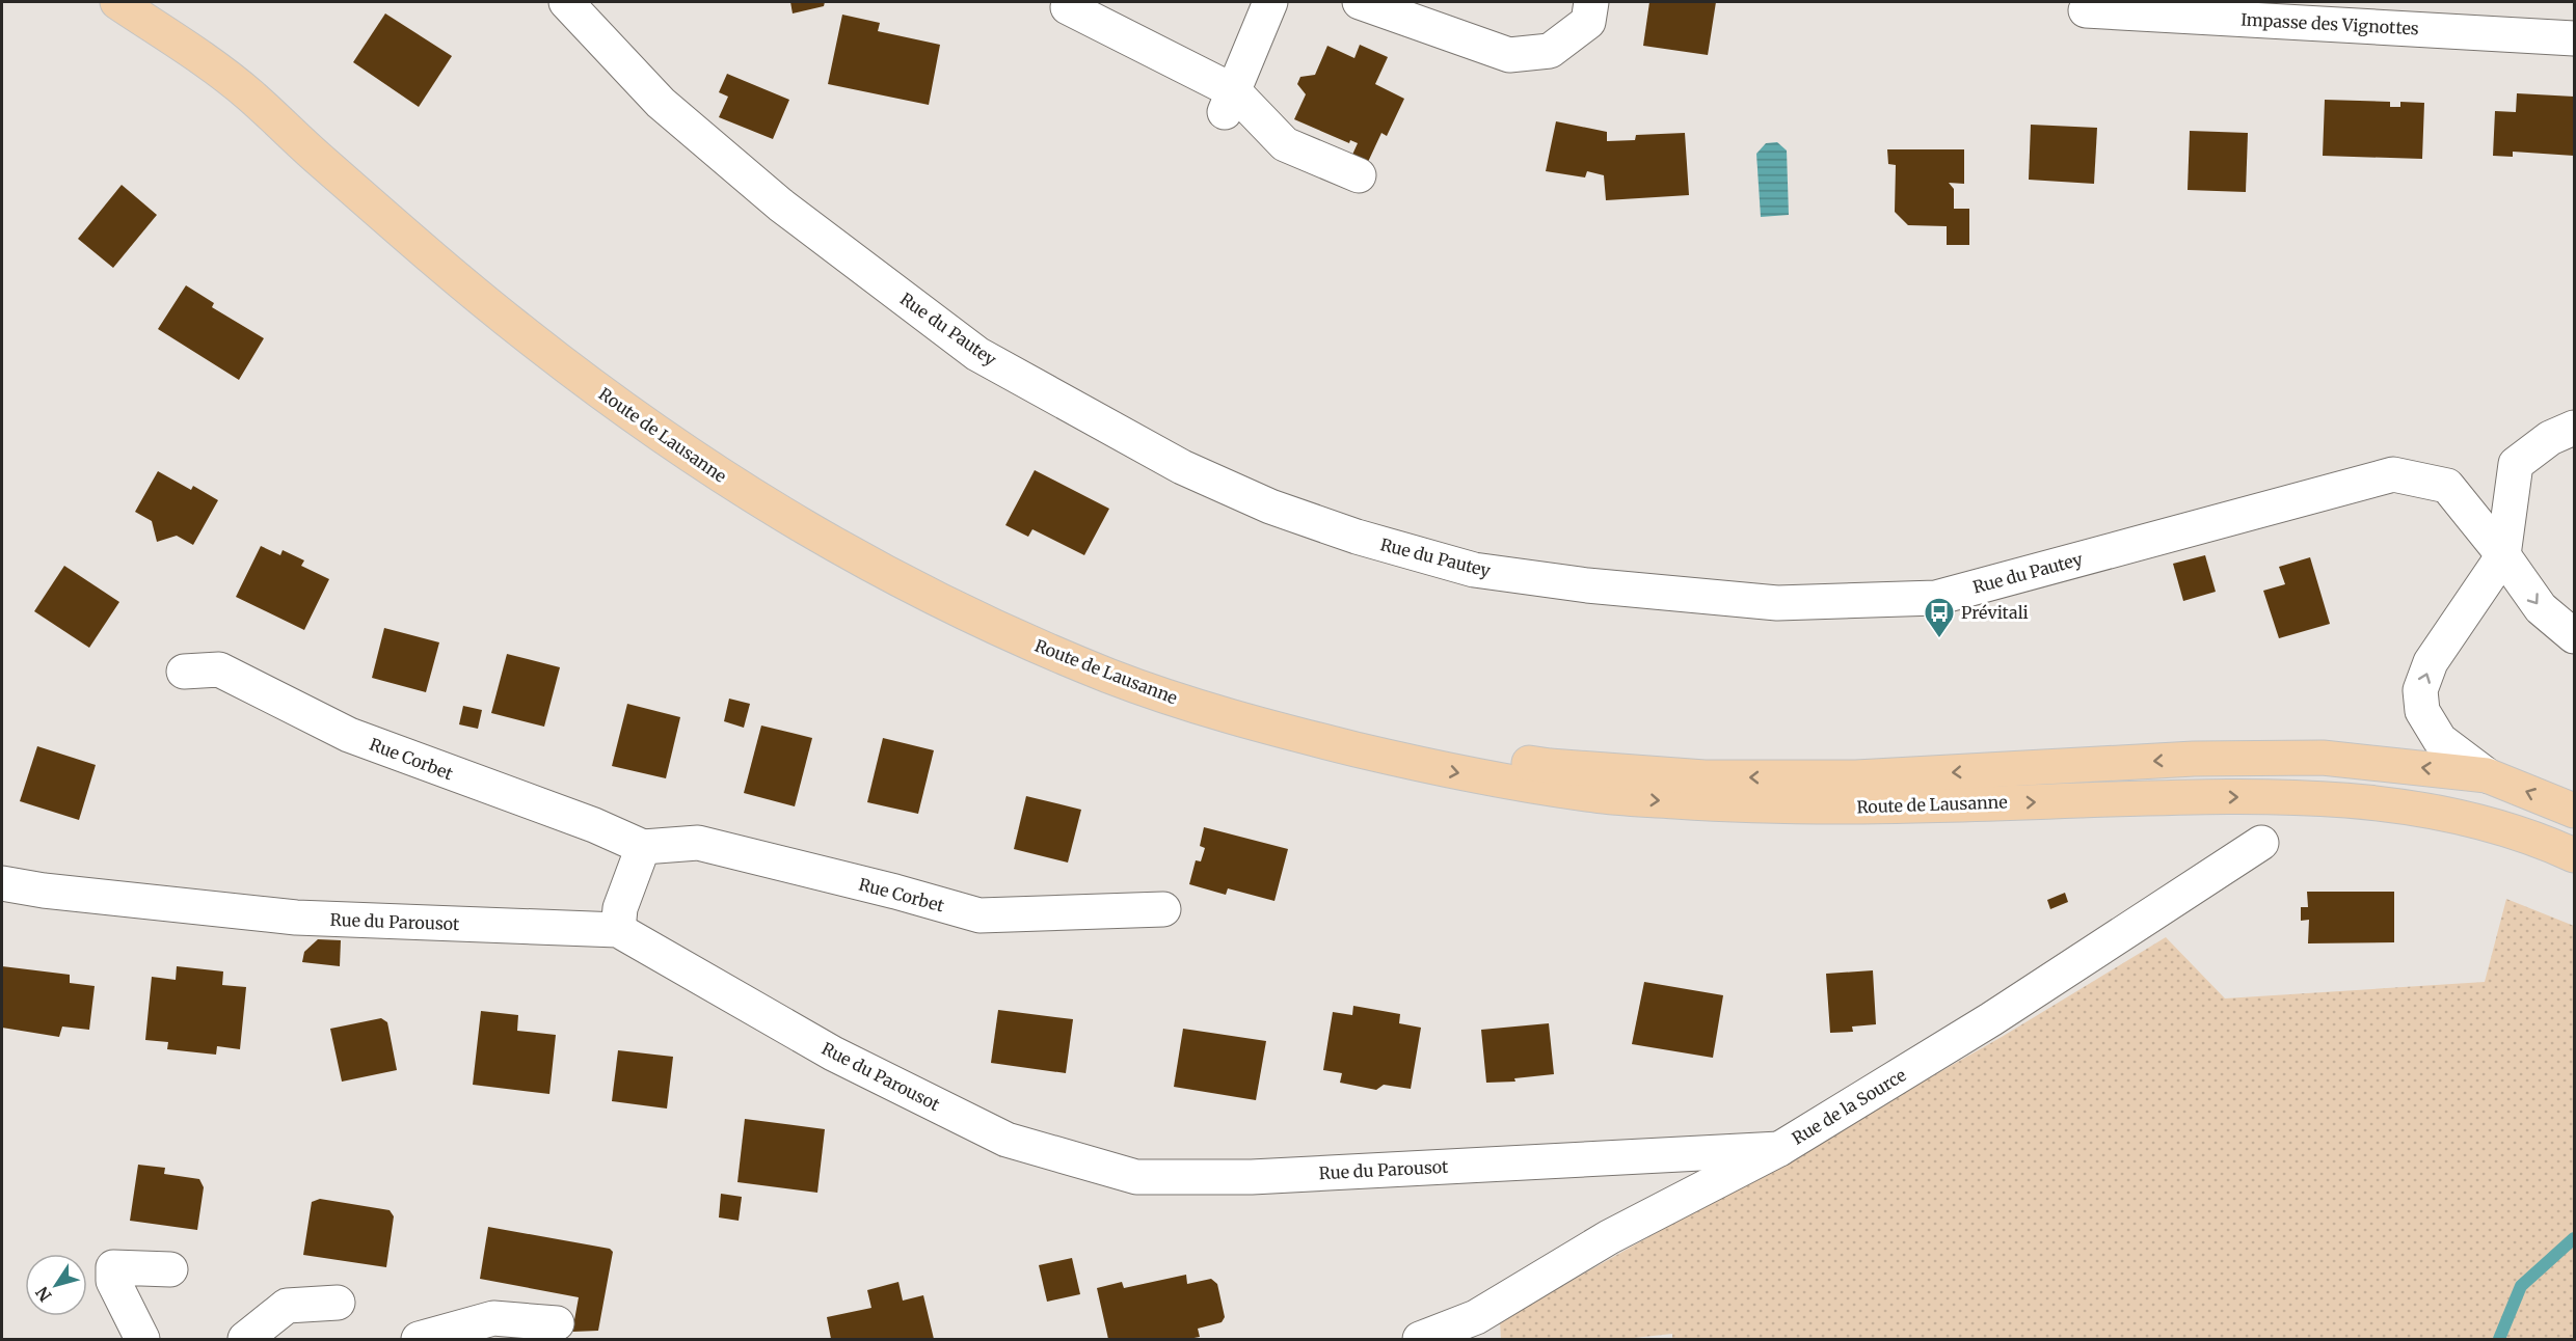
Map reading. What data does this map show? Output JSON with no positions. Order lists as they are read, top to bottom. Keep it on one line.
{"streets":{"main road":["Route de Lausanne"],"street":["Impasse des Vignottes","Rue du Pautey","Rue Corbet","Rue du Parousot","Rue de la Source"]},"crossings":[["Rue du Parousot","Rue de la Source"]],"places":{"bus stop":["Prévitali"]},"north":"bottom left"}
